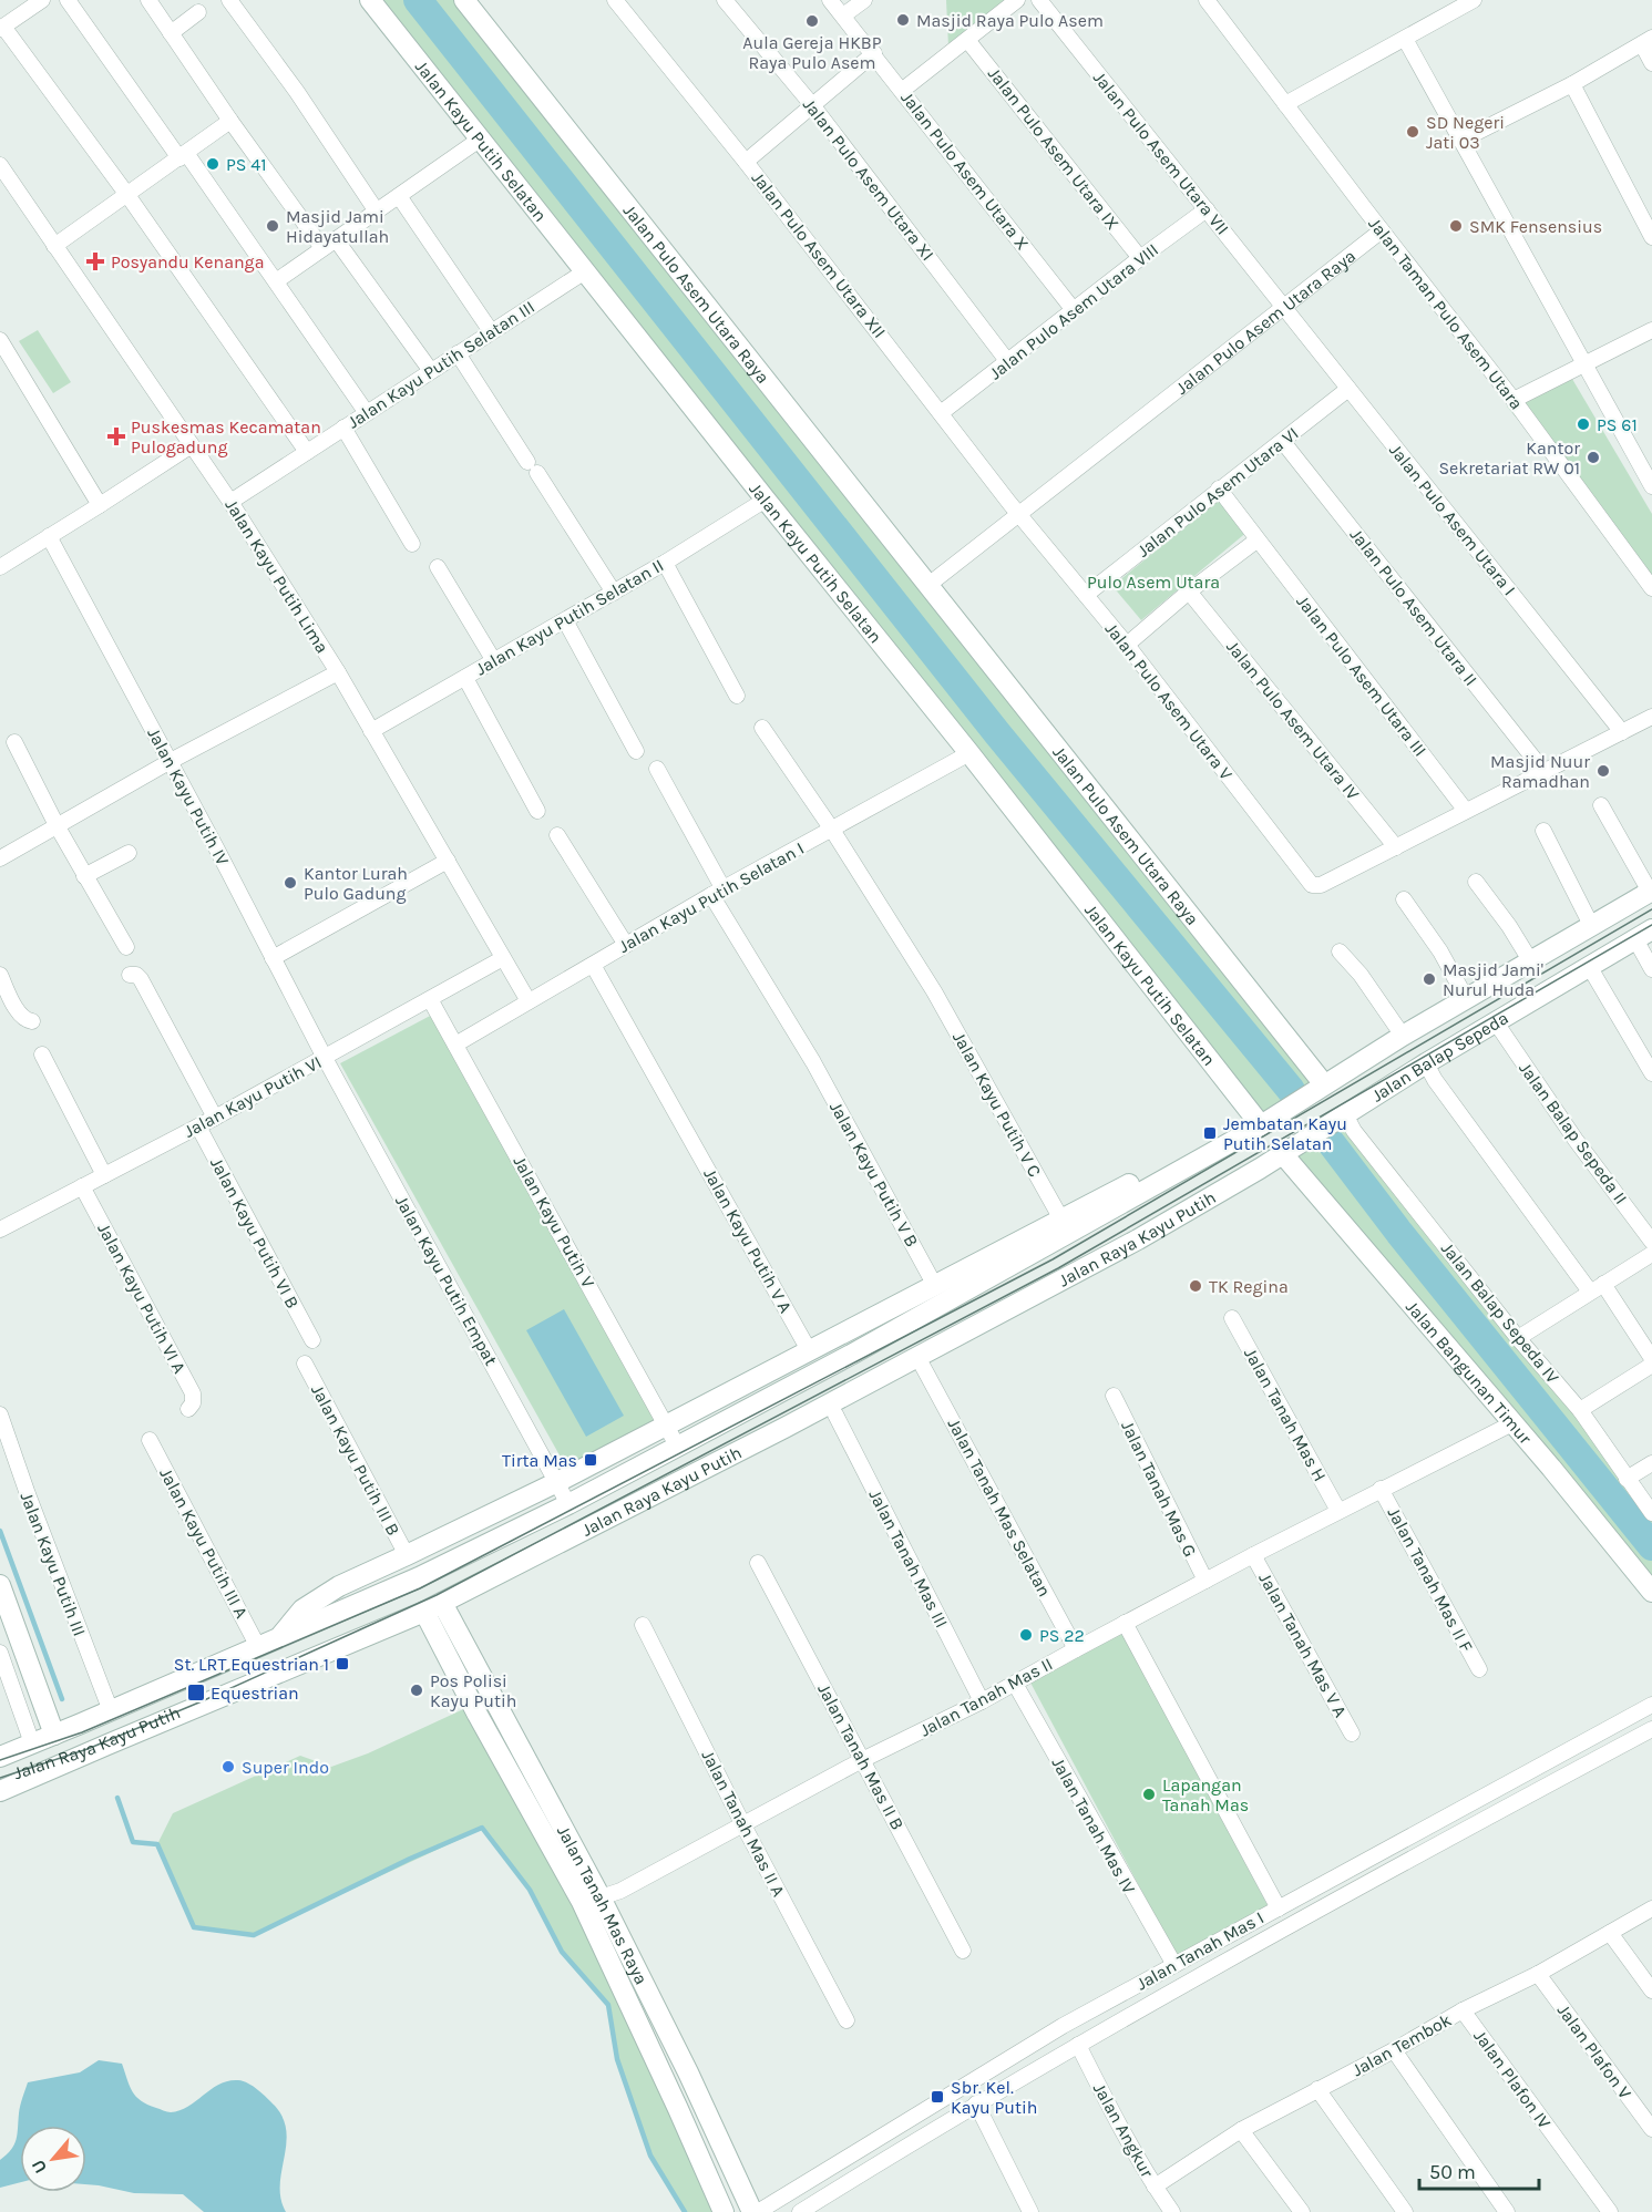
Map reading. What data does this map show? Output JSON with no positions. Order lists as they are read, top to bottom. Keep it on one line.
{"streets":{"street":["Jalan Kayu Putih Selatan","Jalan Pulo Asem Utara IX","Jalan Pulo Asem Utara VII","Jalan Pulo Asem Utara X","Jalan Pulo Asem Utara XI","Jalan Pulo Asem Utara XII","Jalan Pulo Asem Utara Raya","Jalan Pulo Asem Utara VIII","Jalan Taman Pulo Asem Utara","Jalan Kayu Putih Selatan III","Jalan Pulo Asem Utara VI","Jalan Pulo Asem Utara I","Jalan Kayu Putih Lima","Jalan Pulo Asem Utara II","Jalan Kayu Putih Selatan II","Jalan Pulo Asem Utara III","Jalan Pulo Asem Utara V","Jalan Pulo Asem Utara IV","Jalan Kayu Putih IV","Jalan Kayu Putih Selatan I","Jalan Balap Sepeda","Jalan Kayu Putih VI","Jalan Kayu Putih V C","Jalan Balap Sepeda II","Jalan Kayu Putih V B","Jalan Kayu Putih V","Jalan Kayu Putih VI B","Jalan Raya Kayu Putih","Jalan Kayu Putih V A","Jalan Kayu Putih Empat","Jalan Kayu Putih VI A","Jalan Balap Sepeda IV","Jalan Bangunan Timur","Jalan Tanah Mas H","Jalan Kayu Putih III B","Jalan Tanah Mas G","Jalan Tanah Mas Selatan","Jalan Kayu Putih III A","Jalan Tanah Mas III","Jalan Kayu Putih III","Jalan Tanah Mas II F","Jalan Tanah Mas V A","Jalan Tanah Mas II","Jalan Tanah Mas II B","Jalan Tanah Mas II A","Jalan Tanah Mas IV","Jalan Tanah Mas Raya","Jalan Tanah Mas I","Jalan Tembok","Jalan Plafon V","Jalan Plafon IV","Jalan Angkur"]},"crossings":[["Jalan Kayu Putih Selatan","Jalan Kayu Putih Selatan III"],["Jalan Kayu Putih Selatan","Jalan Kayu Putih Selatan II"],["Jalan Kayu Putih Selatan","Jalan Kayu Putih Selatan I"],["Jalan Kayu Putih Selatan","Jalan Balap Sepeda"],["Jalan Kayu Putih Selatan","Jalan Raya Kayu Putih"],["Jalan Pulo Asem Utara IX","Jalan Pulo Asem Utara VIII"],["Jalan Pulo Asem Utara VII","Jalan Pulo Asem Utara Raya"],["Jalan Pulo Asem Utara VII","Jalan Pulo Asem Utara VIII"],["Jalan Pulo Asem Utara VII","Jalan Pulo Asem Utara I"],["Jalan Pulo Asem Utara X","Jalan Pulo Asem Utara VIII"],["Jalan Pulo Asem Utara XI","Jalan Pulo Asem Utara VIII"],["Jalan Pulo Asem Utara XII","Jalan Pulo Asem Utara Raya"],["Jalan Pulo Asem Utara XII","Jalan Pulo Asem Utara VIII"],["Jalan Pulo Asem Utara XII","Jalan Pulo Asem Utara V"],["Jalan Pulo Asem Utara Raya","Jalan Taman Pulo Asem Utara"],["Jalan Pulo Asem Utara Raya","Jalan Pulo Asem Utara I"],["Jalan Pulo Asem Utara Raya","Jalan Pulo Asem Utara V"],["Jalan Pulo Asem Utara Raya","Jalan Balap Sepeda"],["Jalan Kayu Putih Selatan III","Jalan Kayu Putih Lima"],["Jalan Pulo Asem Utara VI","Jalan Pulo Asem Utara I"],["Jalan Pulo Asem Utara VI","Jalan Pulo Asem Utara II"],["Jalan Pulo Asem Utara VI","Jalan Pulo Asem Utara III"],["Jalan Pulo Asem Utara VI","Jalan Pulo Asem Utara V"],["Jalan Kayu Putih Lima","Jalan Kayu Putih Selatan II"],["Jalan Kayu Putih Lima","Jalan Kayu Putih Selatan I"],["Jalan Kayu Putih Lima","Jalan Kayu Putih VI"],["Jalan Pulo Asem Utara V","Jalan Pulo Asem Utara IV"],["Jalan Kayu Putih IV","Jalan Kayu Putih VI"],["Jalan Kayu Putih IV","Jalan Kayu Putih Empat"],["Jalan Kayu Putih Selatan I","Jalan Kayu Putih V C"],["Jalan Kayu Putih Selatan I","Jalan Kayu Putih V B"],["Jalan Kayu Putih Selatan I","Jalan Kayu Putih V"],["Jalan Kayu Putih Selatan I","Jalan Kayu Putih V A"],["Jalan Balap Sepeda","Jalan Balap Sepeda II"],["Jalan Balap Sepeda","Jalan Raya Kayu Putih"],["Jalan Balap Sepeda","Jalan Balap Sepeda IV"],["Jalan Balap Sepeda","Jalan Bangunan Timur"],["Jalan Kayu Putih VI","Jalan Kayu Putih V"],["Jalan Kayu Putih VI","Jalan Kayu Putih VI B"],["Jalan Kayu Putih VI","Jalan Kayu Putih Empat"],["Jalan Kayu Putih VI","Jalan Kayu Putih VI A"],["Jalan Kayu Putih V C","Jalan Raya Kayu Putih"],["Jalan Kayu Putih V B","Jalan Raya Kayu Putih"],["Jalan Kayu Putih V","Jalan Raya Kayu Putih"],["Jalan Raya Kayu Putih","Jalan Kayu Putih V A"],["Jalan Raya Kayu Putih","Jalan Kayu Putih Empat"],["Jalan Raya Kayu Putih","Jalan Bangunan Timur"],["Jalan Raya Kayu Putih","Jalan Kayu Putih III B"],["Jalan Raya Kayu Putih","Jalan Kayu Putih III A"],["Jalan Raya Kayu Putih","Jalan Kayu Putih III"],["Jalan Raya Kayu Putih","Jalan Tanah Mas Raya"],["Jalan Bangunan Timur","Jalan Tanah Mas II"],["Jalan Tanah Mas H","Jalan Tanah Mas II"],["Jalan Tanah Mas G","Jalan Tanah Mas II"],["Jalan Tanah Mas Selatan","Jalan Tanah Mas II"],["Jalan Tanah Mas III","Jalan Tanah Mas II"],["Jalan Tanah Mas II F","Jalan Tanah Mas II"],["Jalan Tanah Mas V A","Jalan Tanah Mas II"],["Jalan Tanah Mas II","Jalan Tanah Mas II B"],["Jalan Tanah Mas II","Jalan Tanah Mas II A"],["Jalan Tanah Mas II","Jalan Tanah Mas IV"],["Jalan Tanah Mas II","Jalan Tanah Mas Raya"],["Jalan Tanah Mas IV","Jalan Tanah Mas I"],["Jalan Tanah Mas I","Jalan Angkur"],["Jalan Tembok","Jalan Plafon V"],["Jalan Tembok","Jalan Plafon IV"],["Jalan Tembok","Jalan Angkur"]],"parks":["Pulo Asem Utara"],"places":{"other":["Masjid Raya Pulo Asem","Aula Gereja HKBP Raya Pulo Asem","SD Negeri Jati 03","PS 41","Masjid Jami Hidayatullah","SMK Fensensius","PS 61","Kantor Sekretariat RW 01","Masjid Nuur Ramadhan","Kantor Lurah Pulo Gadung","Masjid Jami' Nurul Huda","TK Regina","PS 22","Pos Polisi Kayu Putih","Super Indo","Lapangan Tanah Mas"],"health":["Posyandu Kenanga","Puskesmas Kecamatan Pulogadung"],"transit":["Jembatan Kayu Putih Selatan","Tirta Mas","St. LRT Equestrian 1","Equestrian","Sbr. Kel. Kayu Putih"]},"scale_bar":"50 m","north":"bottom left"}
